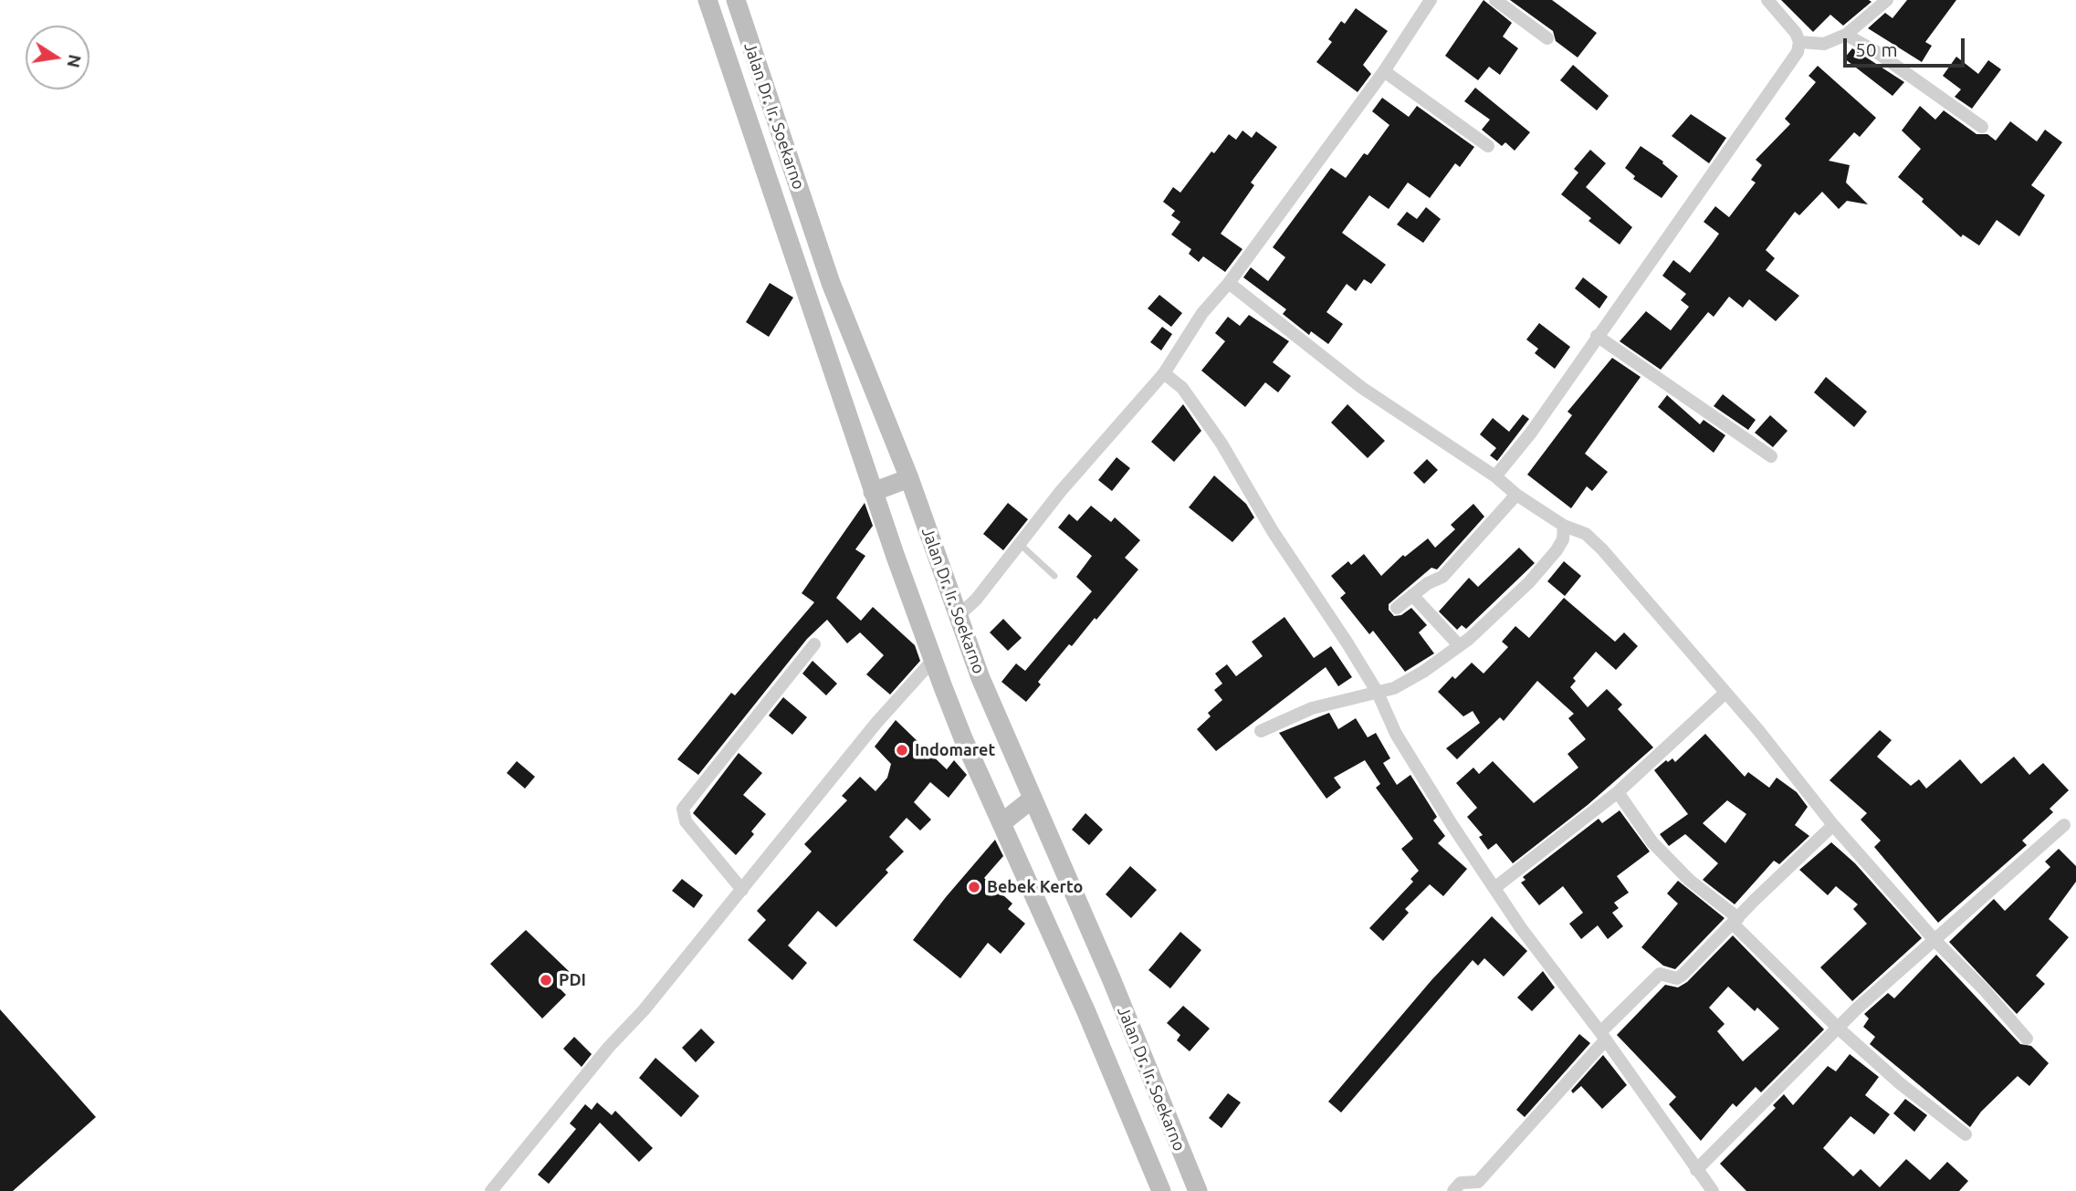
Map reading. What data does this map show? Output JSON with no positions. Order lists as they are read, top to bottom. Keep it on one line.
{"streets":{"main road":["Jalan Dr. Ir. Soekarno"]},"places":["Indomaret","Bebek Kerto","PDI"],"scale_bar":"50 m","north":"right"}
